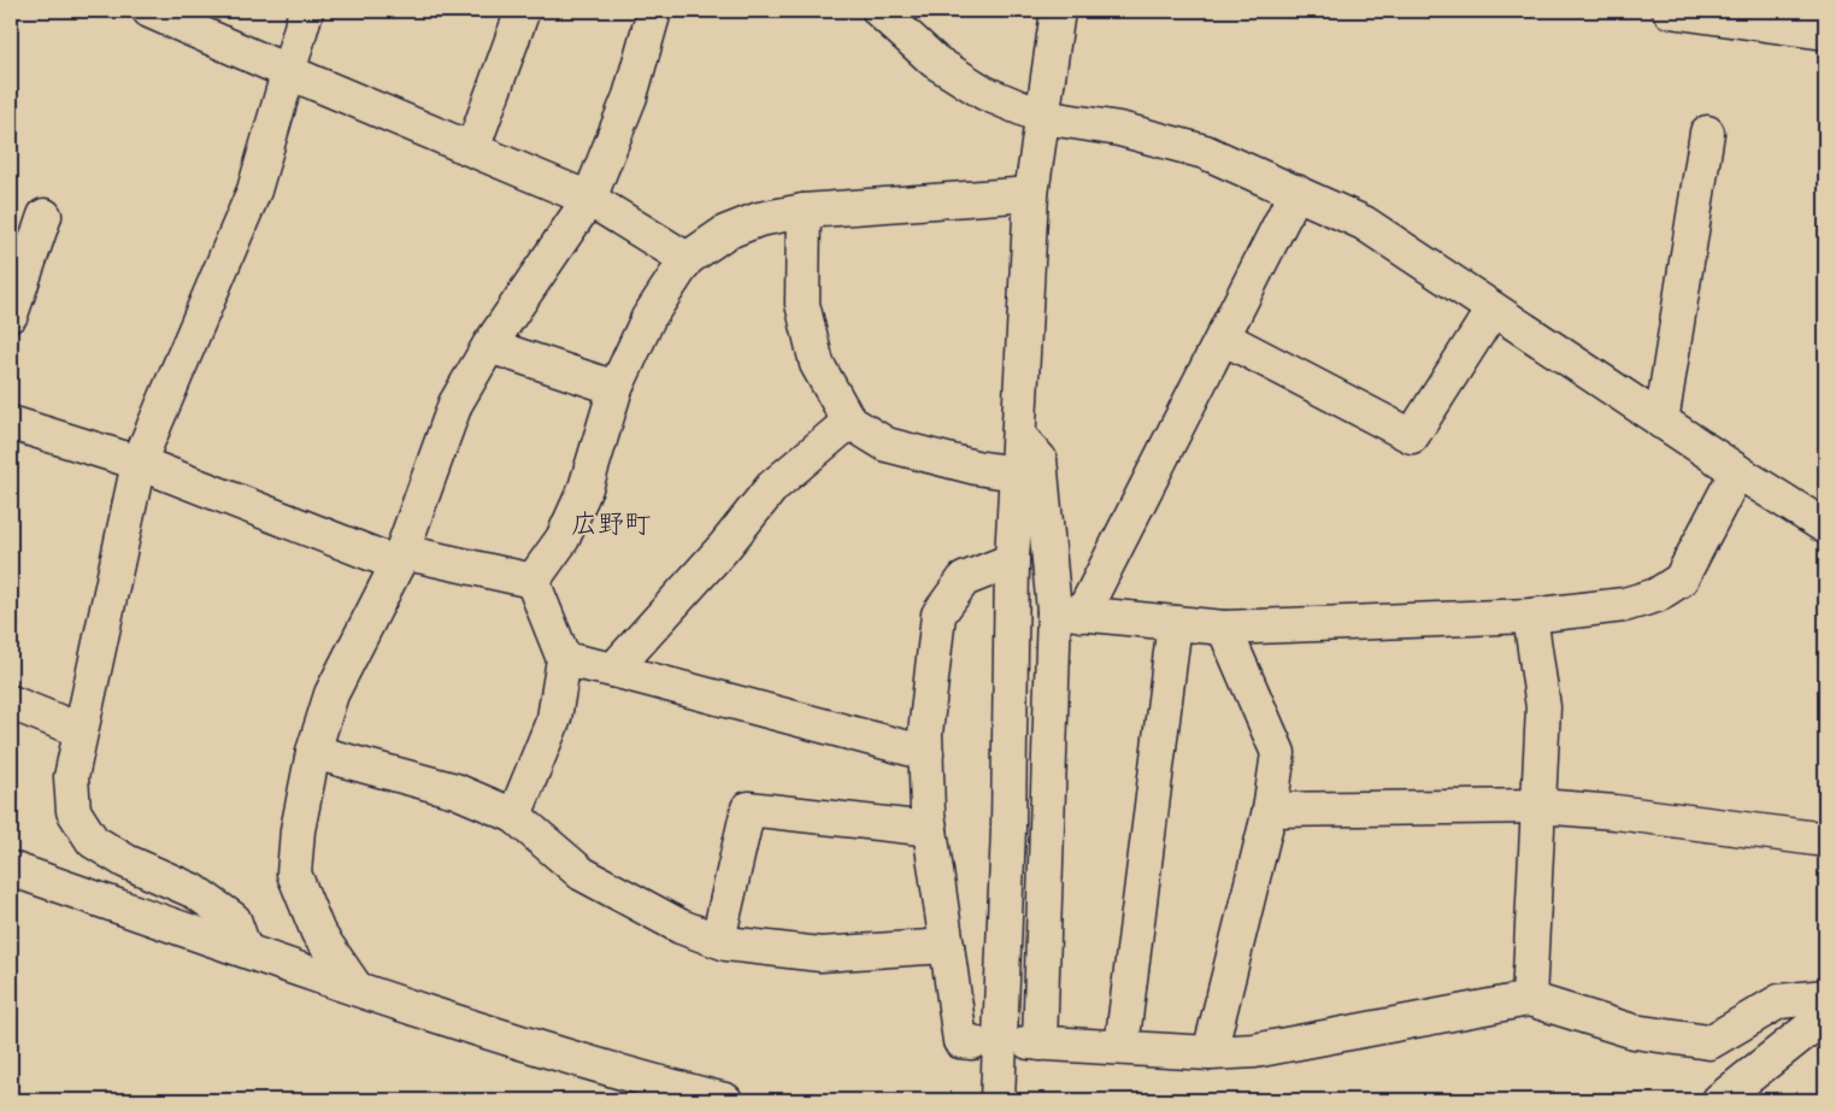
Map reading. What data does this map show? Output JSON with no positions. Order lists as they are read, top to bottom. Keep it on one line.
{"districts":["広野町"]}
